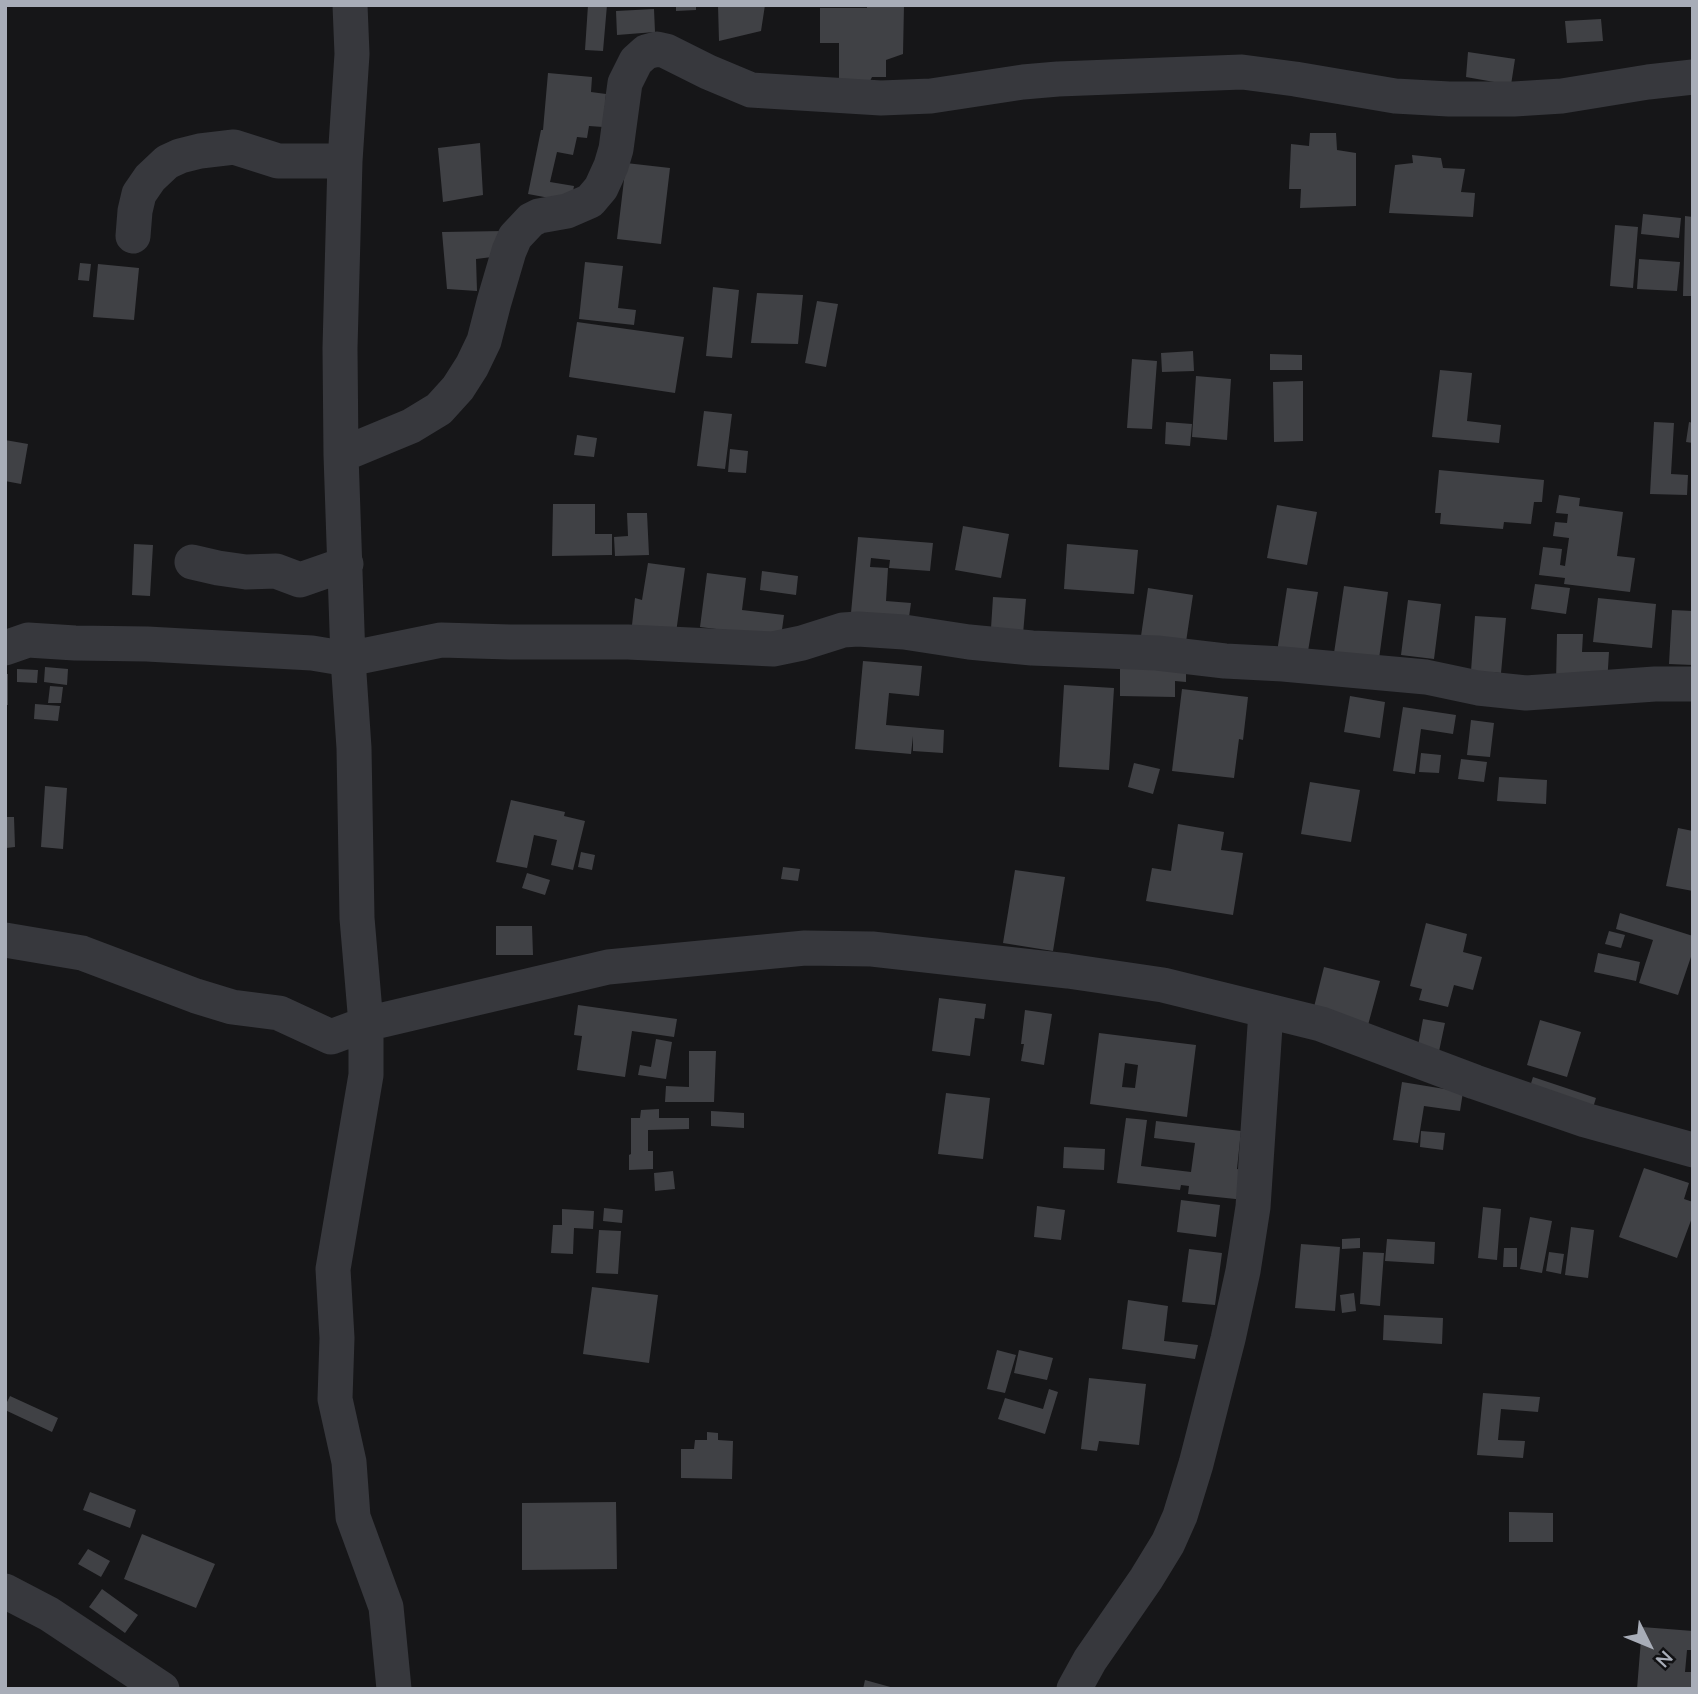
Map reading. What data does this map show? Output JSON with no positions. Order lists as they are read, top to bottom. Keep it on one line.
{"north":"bottom right"}
